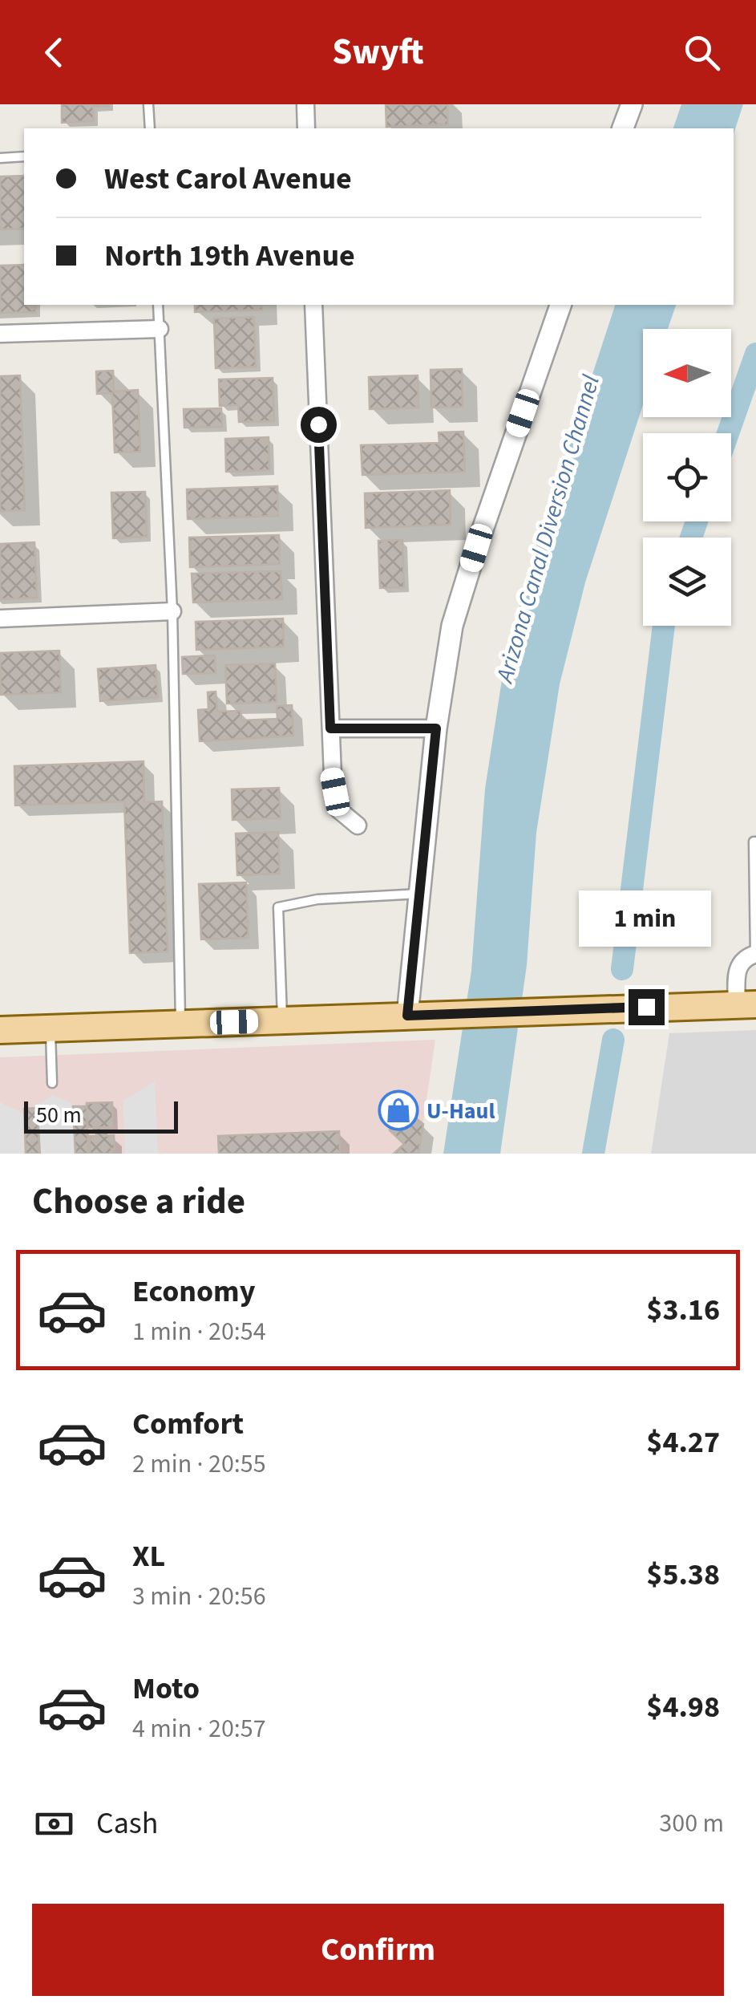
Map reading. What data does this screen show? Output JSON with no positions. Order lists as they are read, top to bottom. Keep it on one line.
{"water":["Arizona Canal Diversion Channel"],"places":{"shop":["U-Haul"]},"scale_bar":"50 m","north":"left","page":{"header":"Swyft","banner":["West Carol Avenue","North 19th Avenue"],"bubble":"1 min","scale":"50 m","heading":"Choose a ride","list":[{"name":"Economy","note":"1 min · 20:54","value":"$3.16"},{"name":"Comfort","note":"2 min · 20:55","value":"$4.27"},{"name":"XL","note":"3 min · 20:56","value":"$5.38"},{"name":"Moto","note":"4 min · 20:57","value":"$4.98"}],"pay":["Cash","300 m"],"buttons":"Confirm"}}
